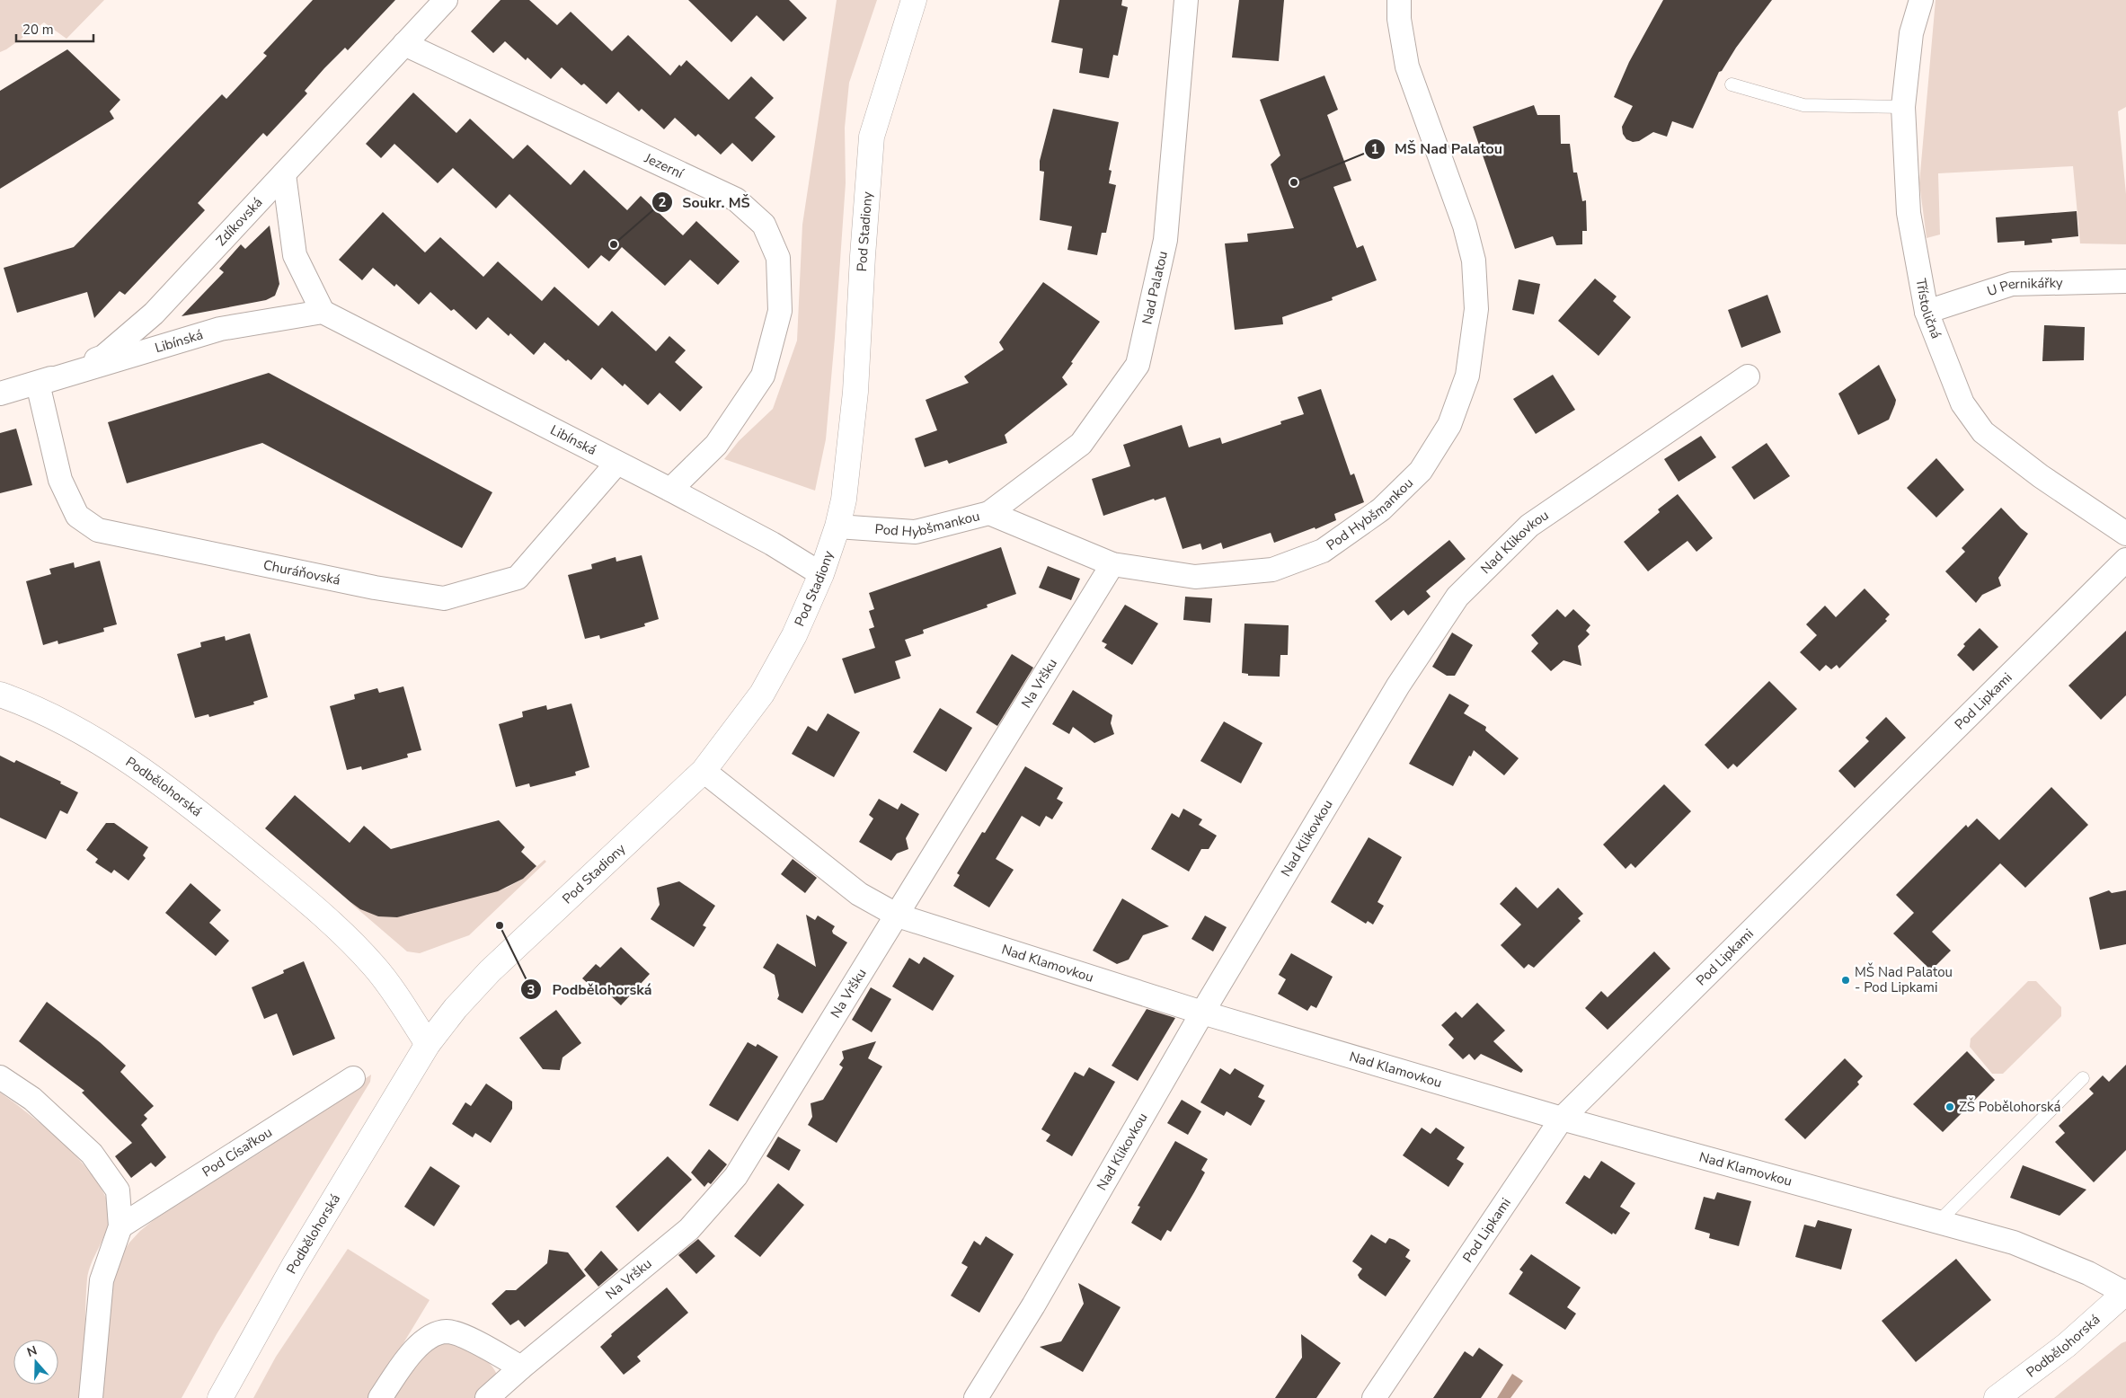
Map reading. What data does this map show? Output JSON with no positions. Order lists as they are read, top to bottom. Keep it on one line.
{"streets":{"main road":["Pod Stadiony","Podbělohorská"],"street":["Jezerní","Zdíkovská","Nad Palatou","U Pernikářky","Třístoličná","Libínská","Pod Hybšmankou","Nad Klikovkou","Churáňovská","Na Vršku","Pod Lipkami","Nad Klamovkou","Pod Císařkou"]},"crossings":[["Jezerní","Zdíkovská"],["Jezerní","Libínská"],["Zdíkovská","Libínská"],["Zdíkovská","Churáňovská"],["Pod Stadiony","Libínská"],["Pod Stadiony","Pod Hybšmankou"],["Pod Stadiony","Podbělohorská"],["Pod Stadiony","Nad Klamovkou"],["Nad Palatou","Pod Hybšmankou"],["U Pernikářky","Třístoličná"],["Libínská","Churáňovská"],["Pod Hybšmankou","Na Vršku"],["Nad Klikovkou","Nad Klamovkou"],["Na Vršku","Nad Klamovkou"],["Pod Lipkami","Nad Klamovkou"],["Podbělohorská","Nad Klamovkou"]],"places":["MŠ Nad Palatou","Soukr. MŠ","Podbělohorská","MŠ Nad Palatou - Pod Lipkami","ZŠ Pobělohorská"],"scale_bar":"20 m","north":"top"}
